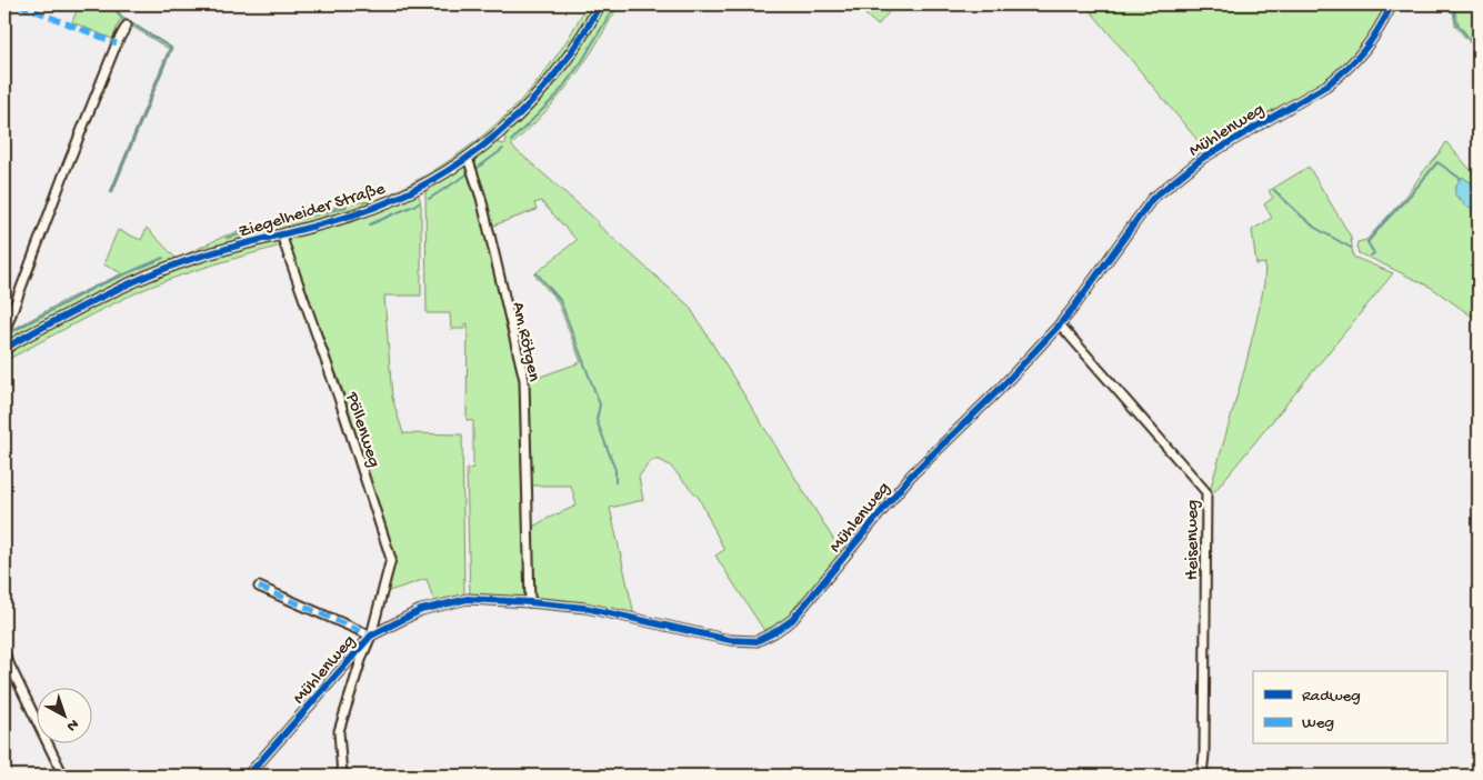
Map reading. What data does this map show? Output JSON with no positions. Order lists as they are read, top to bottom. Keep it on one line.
{"streets":{"street":["Mühlenweg","Ziegelheider Straße","Am Rötgen","Pöllenweg","Heisenweg"]},"crossings":[["Mühlenweg","Am Rötgen"],["Mühlenweg","Pöllenweg"],["Mühlenweg","Heisenweg"],["Ziegelheider Straße","Am Rötgen"],["Ziegelheider Straße","Pöllenweg"]],"legend":["Radweg","Weg"],"north":"bottom right"}
